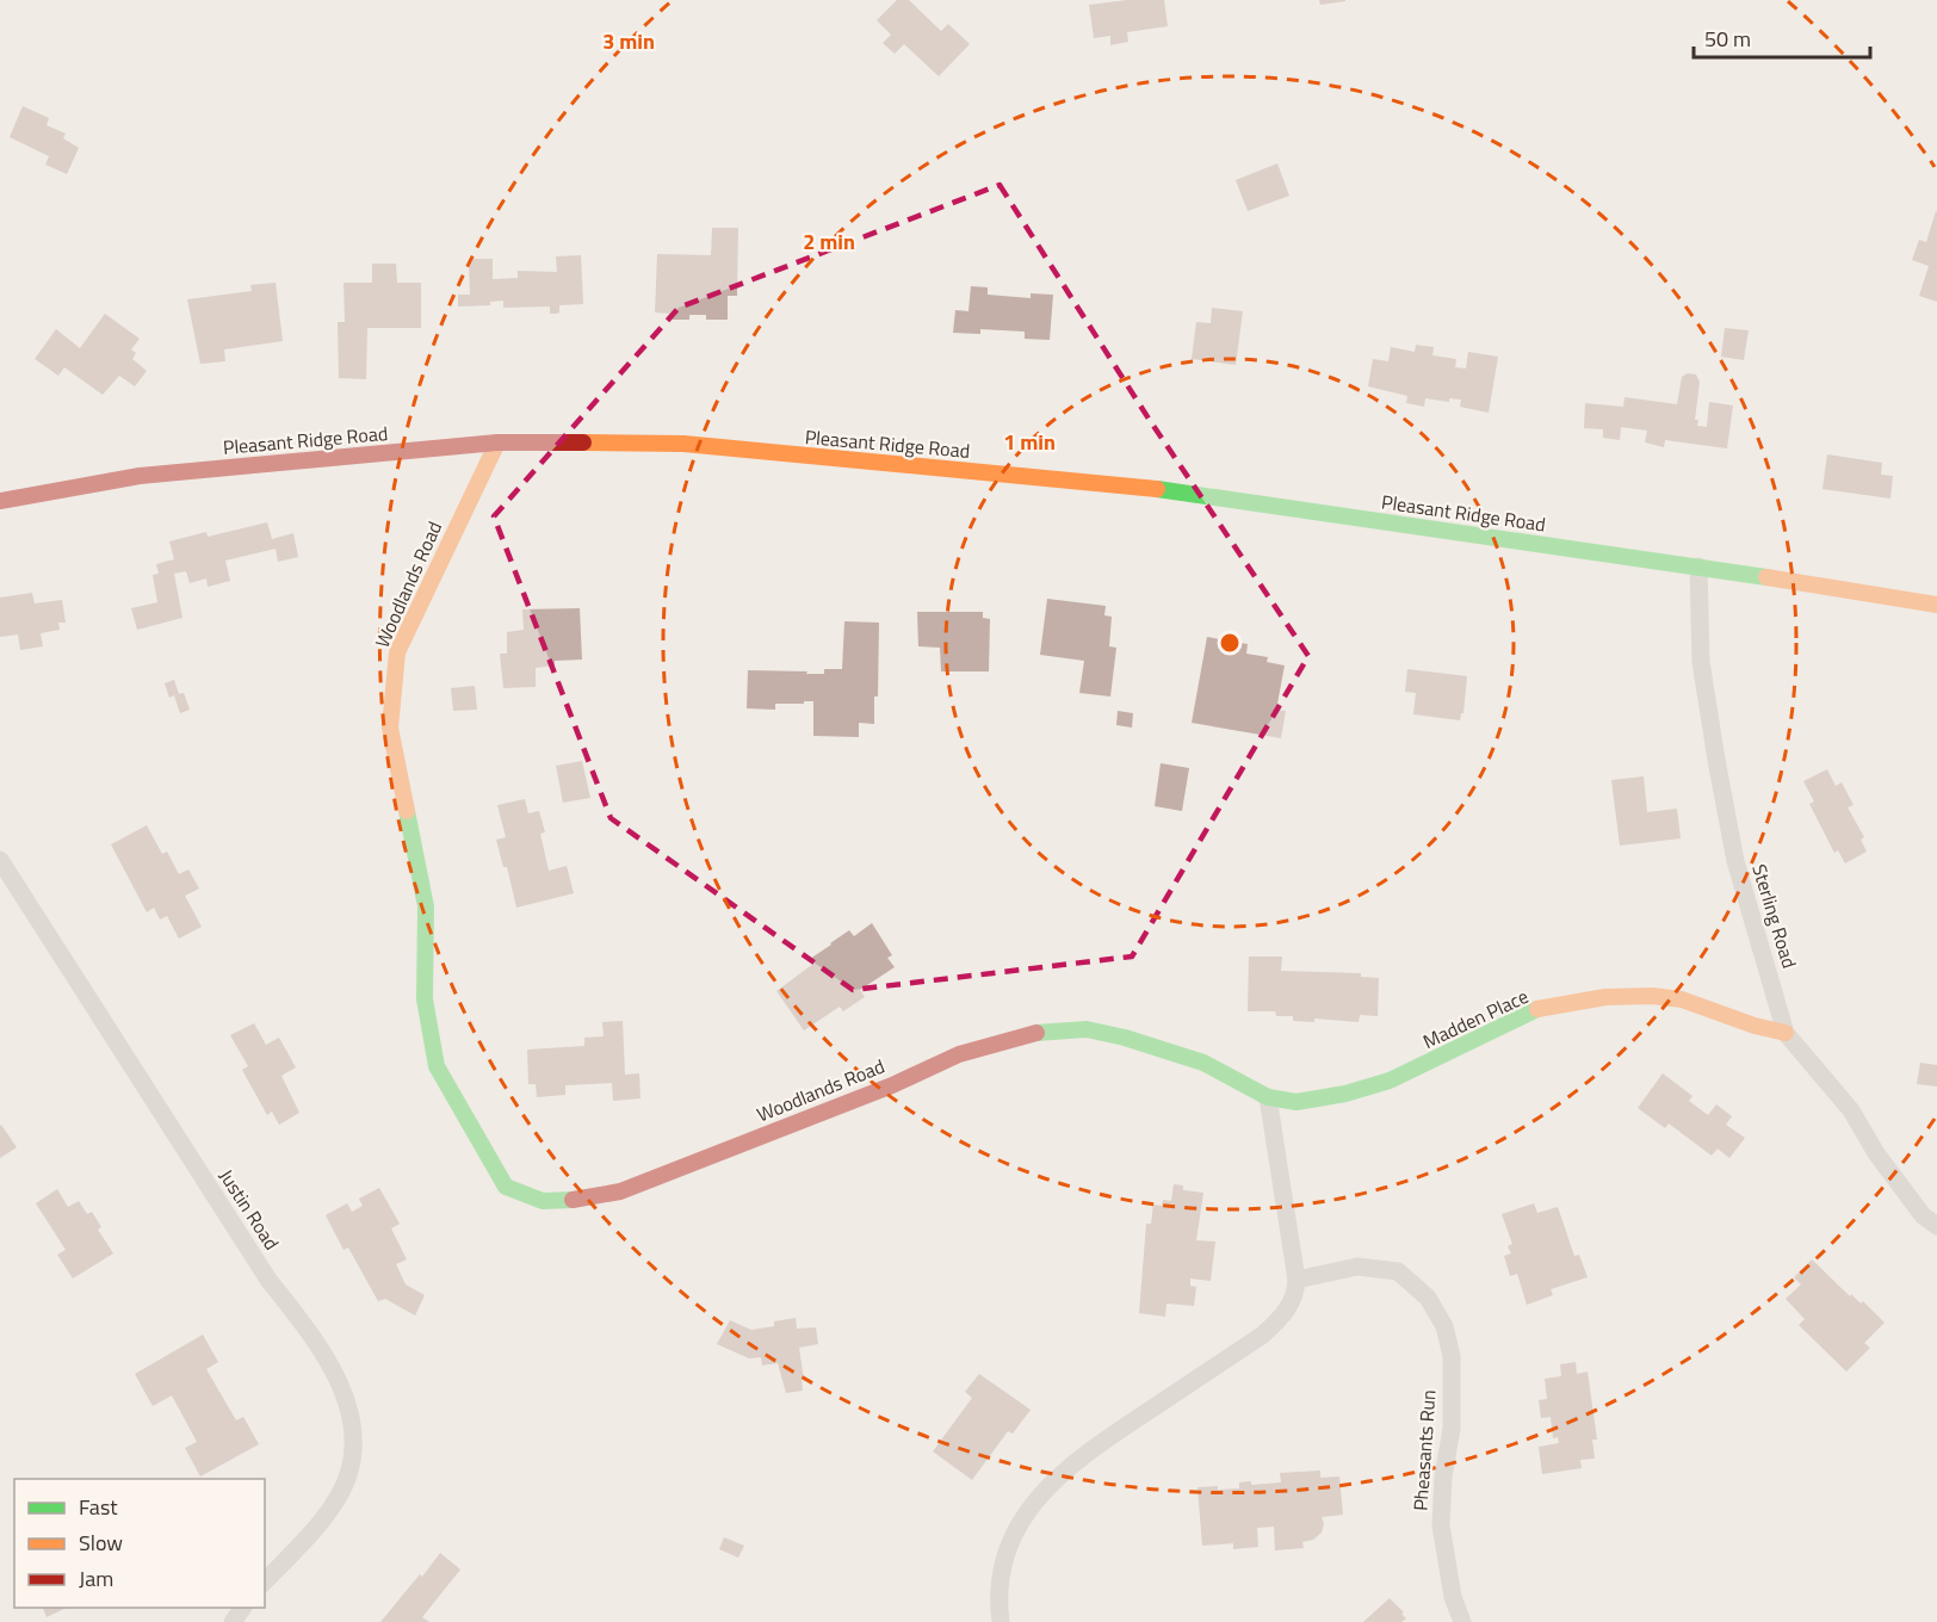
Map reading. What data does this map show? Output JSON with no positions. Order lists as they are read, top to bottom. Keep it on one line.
{"streets":{"street":["Pleasant Ridge Road","Woodlands Road","Sterling Road","Madden Place","Justin Road","Pheasants Run"]},"crossings":[["Pleasant Ridge Road","Woodlands Road"],["Pleasant Ridge Road","Sterling Road"],["Woodlands Road","Madden Place"],["Sterling Road","Madden Place"]],"legend":["Fast","Slow","Jam"],"scale_bar":"50 m","rings":["3 min","2 min","1 min"]}
